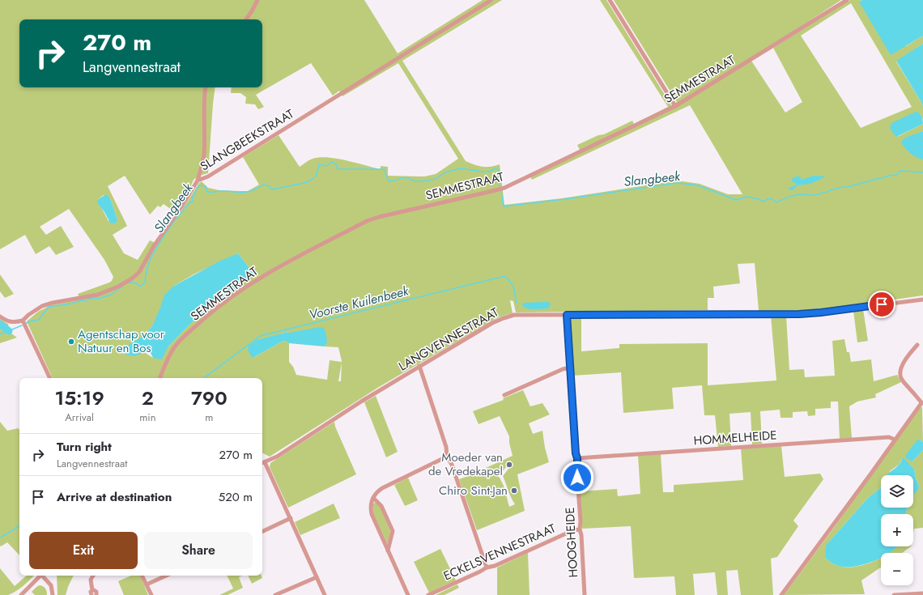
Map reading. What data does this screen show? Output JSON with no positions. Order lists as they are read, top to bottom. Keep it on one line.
{"streets":{"street":["SEMMESTRAAT","SLANGBEEKSTRAAT","LANGVENNESTRAAT","HOMMELHEIDE","HOOGHEIDE","ECKELSVENNESTRAAT"]},"crossings":[["LANGVENNESTRAAT","HOOGHEIDE"],["HOMMELHEIDE","HOOGHEIDE"],["HOOGHEIDE","ECKELSVENNESTRAAT"]],"water":["Slangbeek","Voorste Kuilenbeek"],"places":["Agentschap voor Natuur en Bos","Moeder van de Vredekapel","Chiro Sint-Jan"],"page":{"turn":["270 m","Langvennestraat"],"eta":["15:19","Arrival","2","min","790","m"],"list":[{"name":"Turn right","note":"Langvennestraat","value":"270 m"},{"name":"Arrive at destination","value":"520 m"}],"map_buttons":["+","−"],"buttons":["Exit","Share"]}}
